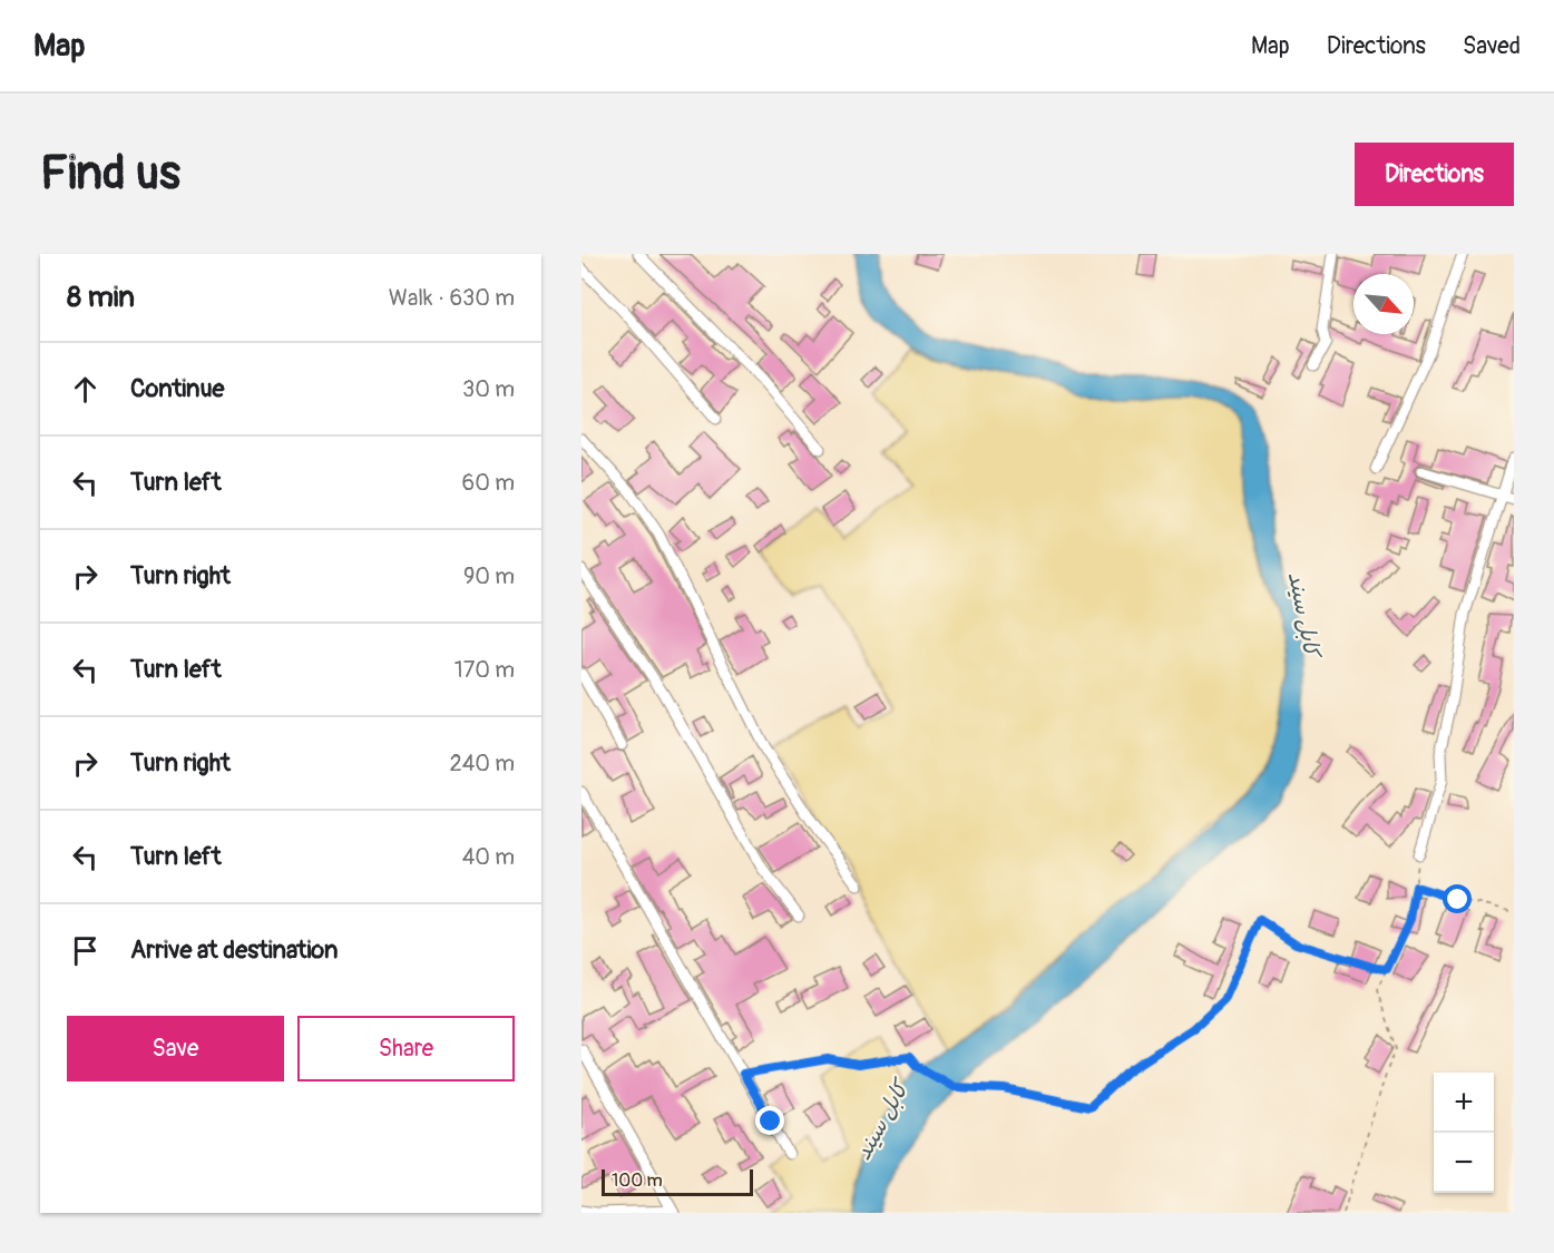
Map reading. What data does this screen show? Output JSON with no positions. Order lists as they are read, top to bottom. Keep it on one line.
{"water":["کابل سيند"],"scale_bar":"100 m","north":"bottom right","page":{"header":"Map","nav":["Map","Directions","Saved"],"buttons":["Directions",["Save","Share"]],"title":"Find us","heading":["8 min","Walk · 630 m"],"list":[["Continue","30 m"],["Turn left","60 m"],["Turn right","90 m"],["Turn left","170 m"],["Turn right","240 m"],["Turn left","40 m"],"Arrive at destination"],"map_buttons":["+","−"],"scale":"100 m"}}
